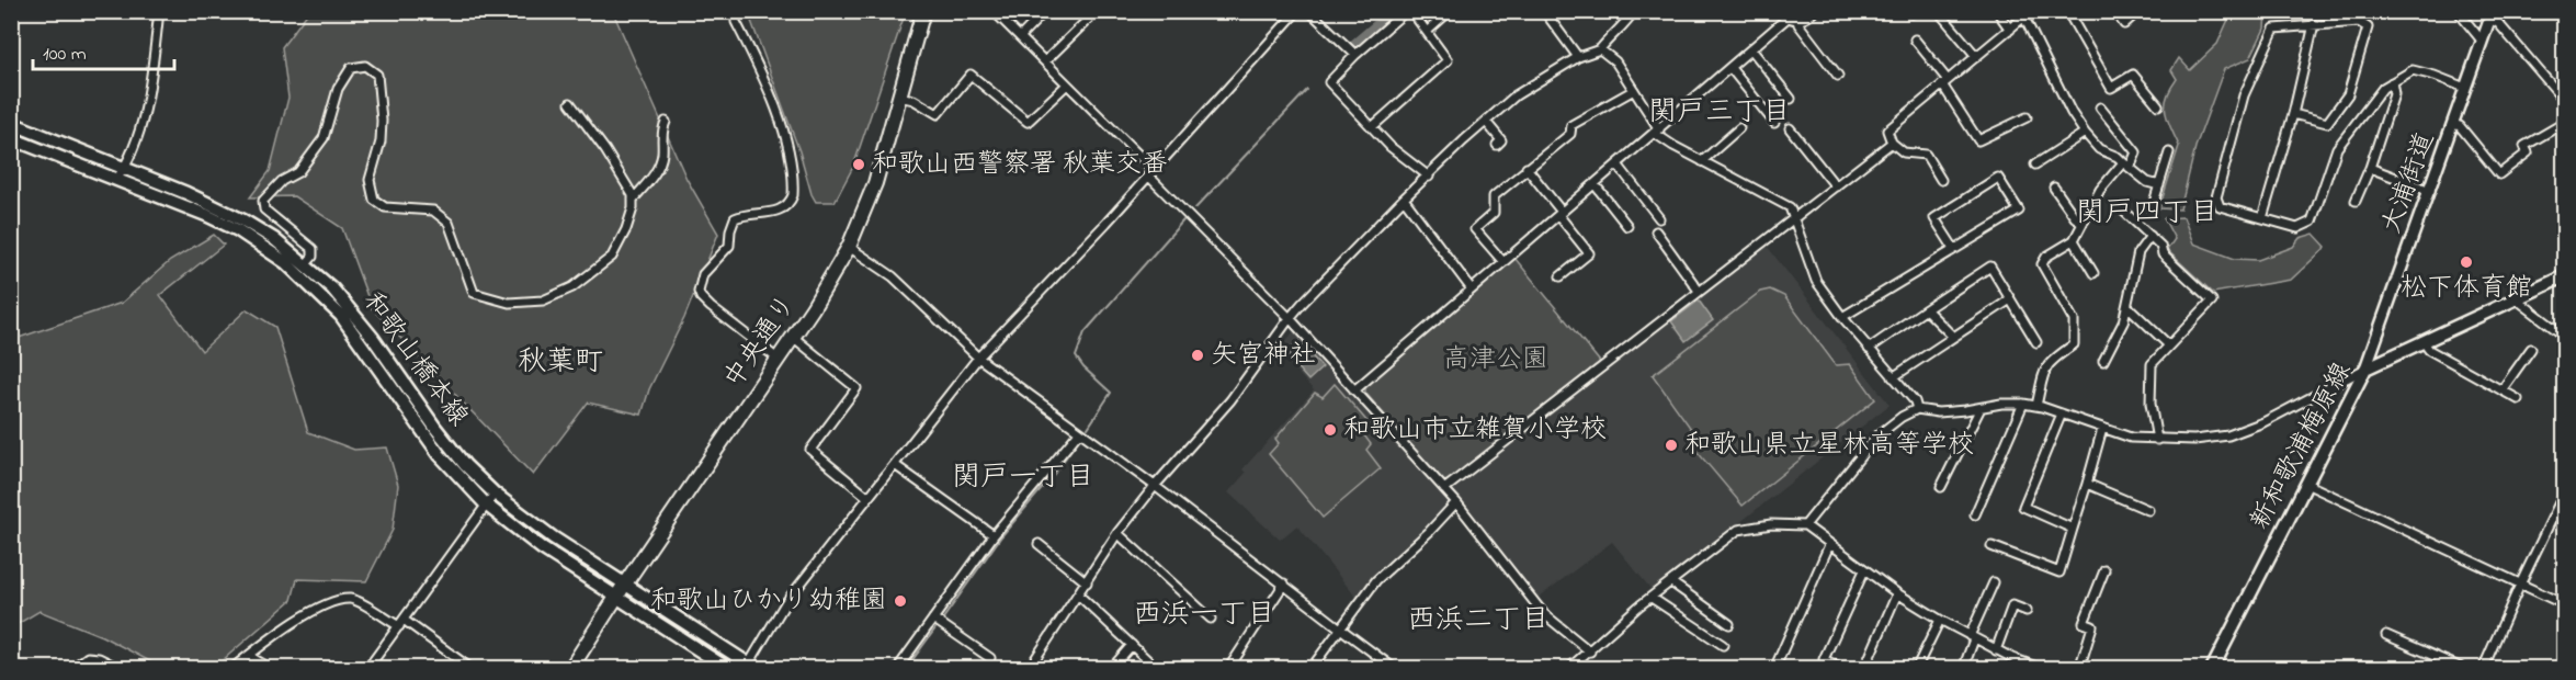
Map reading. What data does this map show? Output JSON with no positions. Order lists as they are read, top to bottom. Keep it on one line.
{"streets":{"highway":["中央通り"],"main road":["和歌山橋本線","新和歌浦梅原線"],"street":["大浦街道"]},"crossings":[["大浦街道","新和歌浦梅原線"],["中央通り","和歌山橋本線"]],"districts":["関戸三丁目","関戸四丁目","秋葉町","関戸一丁目","西浜一丁目","西浜二丁目"],"parks":["高津公園"],"places":["和歌山西警察署 秋葉交番","松下体育館","矢宮神社","和歌山市立雑賀小学校","和歌山県立星林高等学校","和歌山ひかり幼稚園"],"scale_bar":"100 m"}
